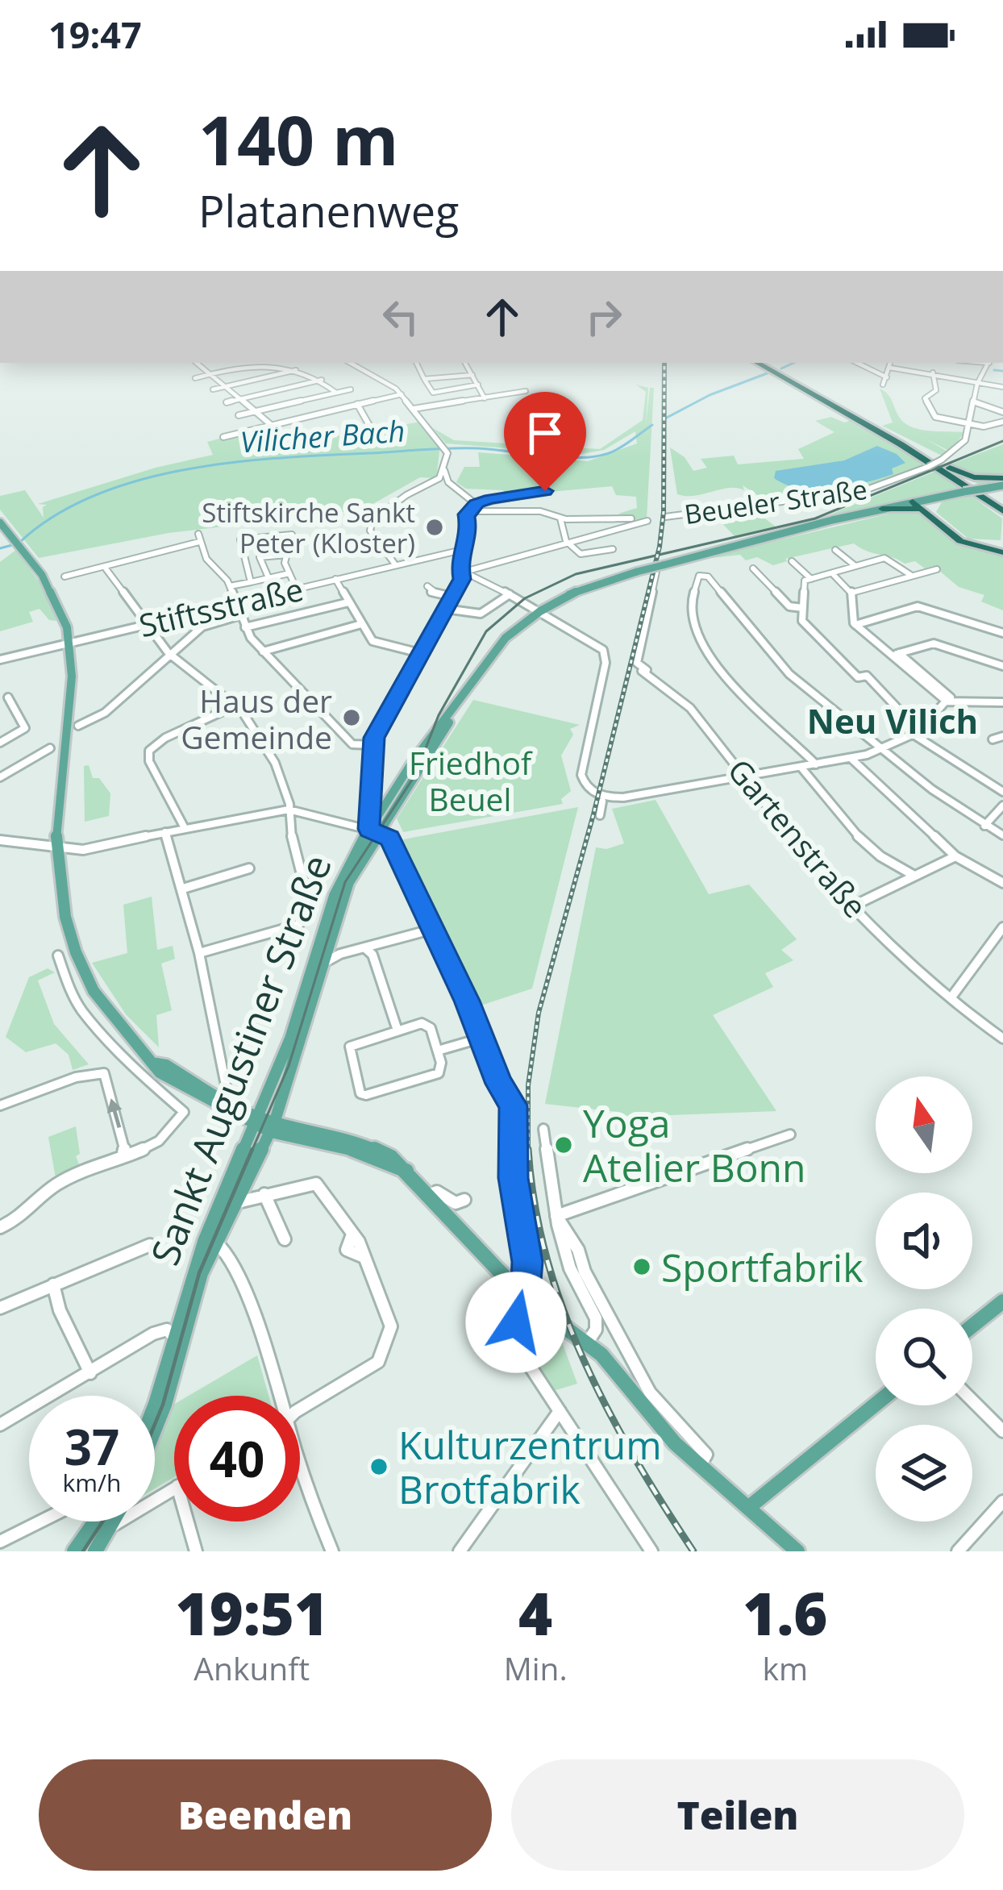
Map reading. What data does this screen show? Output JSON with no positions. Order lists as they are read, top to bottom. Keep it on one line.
{"streets":{"main road":["Sankt Augustiner Straße"],"street":["Beueler Straße","Stiftsstraße","Gartenstraße"]},"crossings":[["Gartenstraße","Sankt Augustiner Straße"]],"districts":["Neu Vilich"],"water":["Vilicher Bach"],"parks":["Friedhof Beuel"],"places":["Stiftskirche Sankt Peter (Kloster)","Haus der Gemeinde","Yoga Atelier Bonn","Sportfabrik","Kulturzentrum Brotfabrik"],"north":"top","page":{"status":"19:47","turn":["140 m","Platanenweg"],"speed":"37 km/h","limit":"40","eta":["19:51","Ankunft","4","Min.","1.6","km"],"buttons":["Beenden","Teilen"]}}
